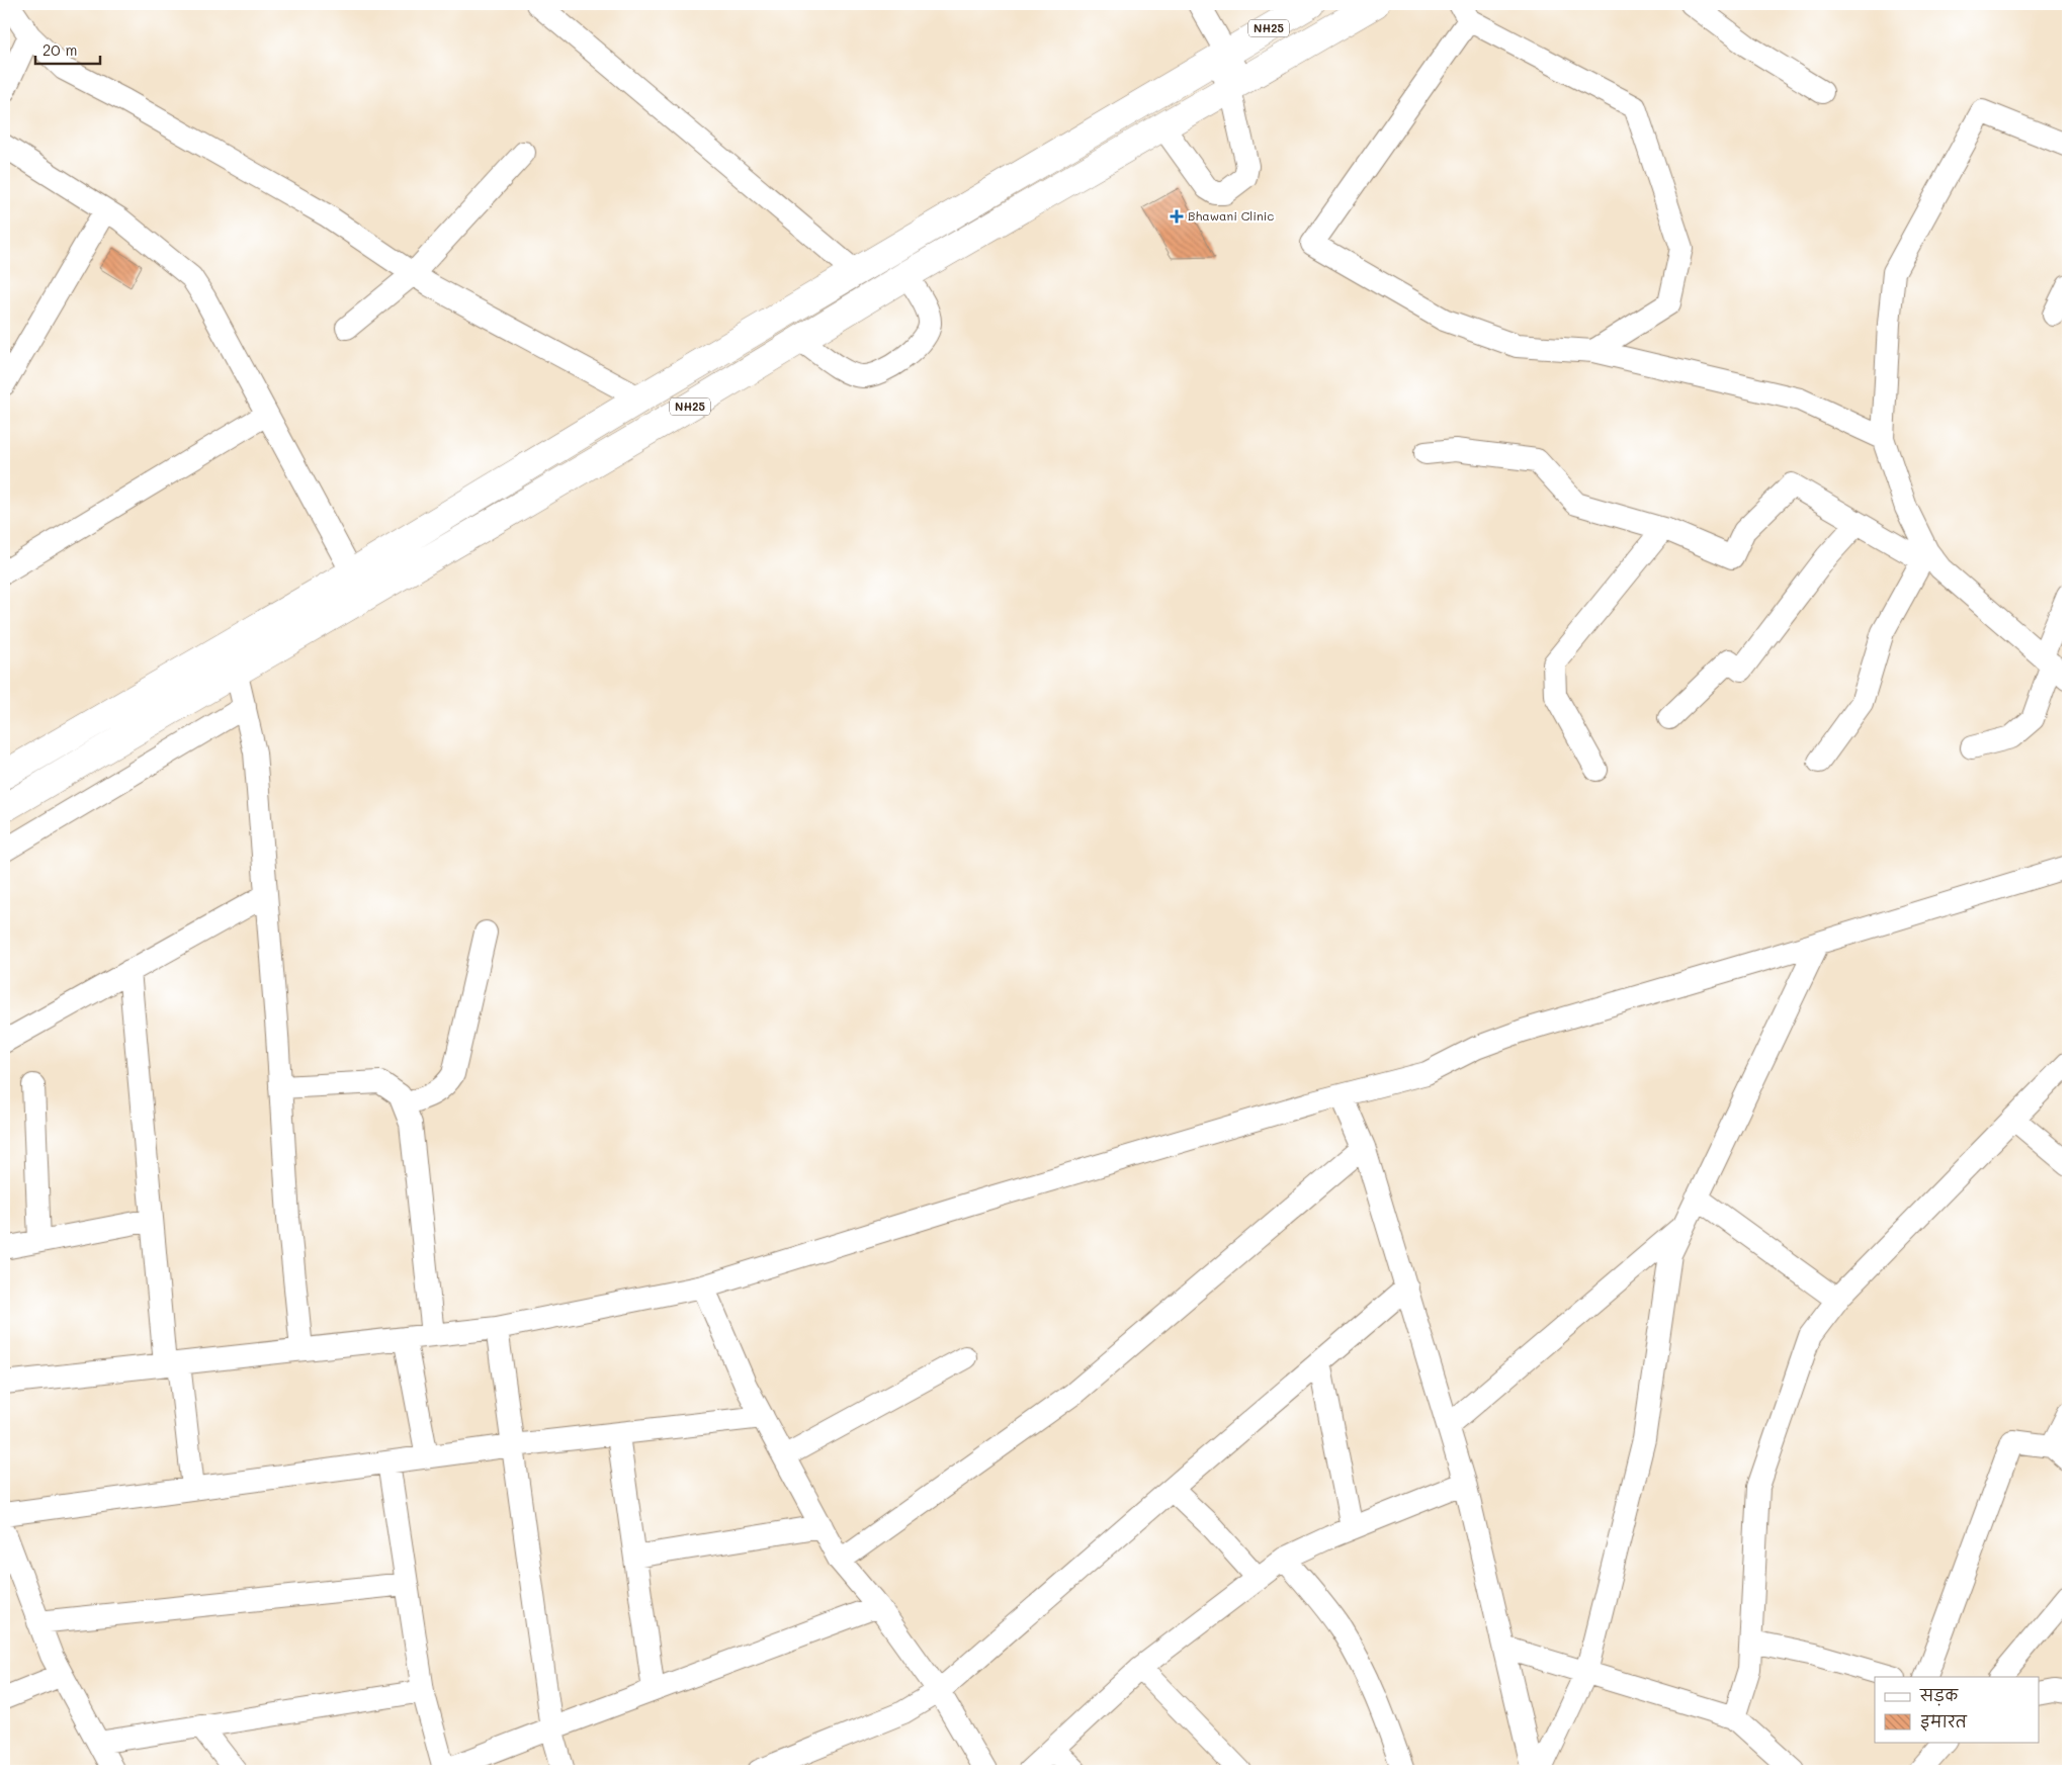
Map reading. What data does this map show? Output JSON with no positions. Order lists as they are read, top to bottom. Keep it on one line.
{"streets":{"highway":["NH25"]},"places":{"health":["Bhawani Clinic"]},"legend":["सड़क","इमारत"],"scale_bar":"20 m"}
